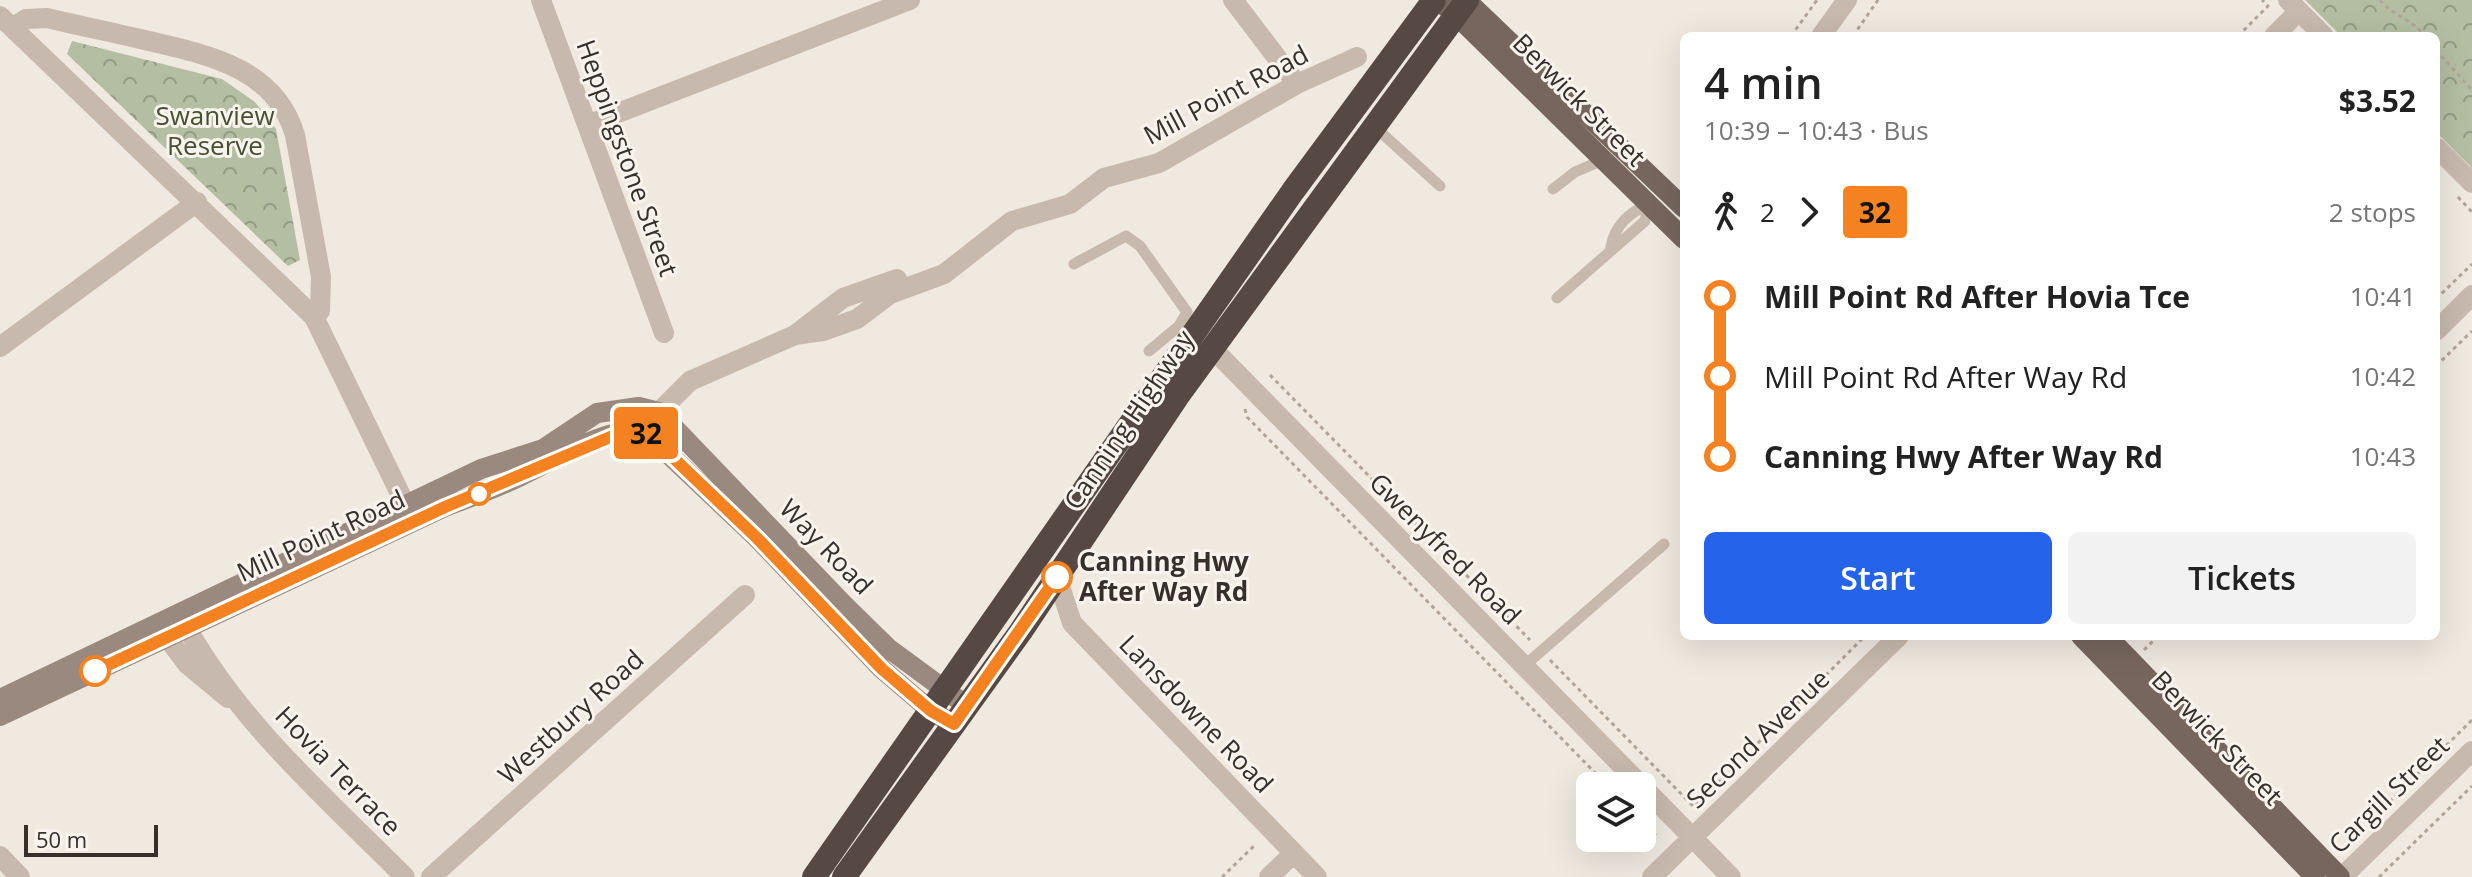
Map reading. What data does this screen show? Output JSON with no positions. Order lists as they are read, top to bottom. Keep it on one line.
{"streets":{"highway":["Canning Highway"],"main road":["Mill Point Road","Berwick Street","Way Road"],"street":["Heppingstone Street","Gwenyfred Road","Lansdowne Road","Westbury Road","Second Avenue","Hovia Terrace","Cargill Street"]},"crossings":[["Mill Point Road","Way Road"],["Mill Point Road","Hovia Terrace"],["Berwick Street","Canning Highway"],["Berwick Street","Cargill Street"],["Canning Highway","Way Road"],["Canning Highway","Gwenyfred Road"],["Canning Highway","Lansdowne Road"],["Gwenyfred Road","Second Avenue"]],"parks":["Swanview Reserve"],"places":["Canning Hwy After Way Rd"],"lines":["bus line 32"],"scale_bar":"50 m","page":{"on_map":"32","heading":["4 min","10:39 – 10:43 · Bus","$3.52"],"legs":["2","32","2 stops"],"list":[{"name":"Mill Point Rd After Hovia Tce","value":"10:41"},{"name":"Mill Point Rd After Way Rd","value":"10:42"},{"name":"Canning Hwy After Way Rd","value":"10:43"}],"buttons":["Start","Tickets"],"scale":"50 m"}}
